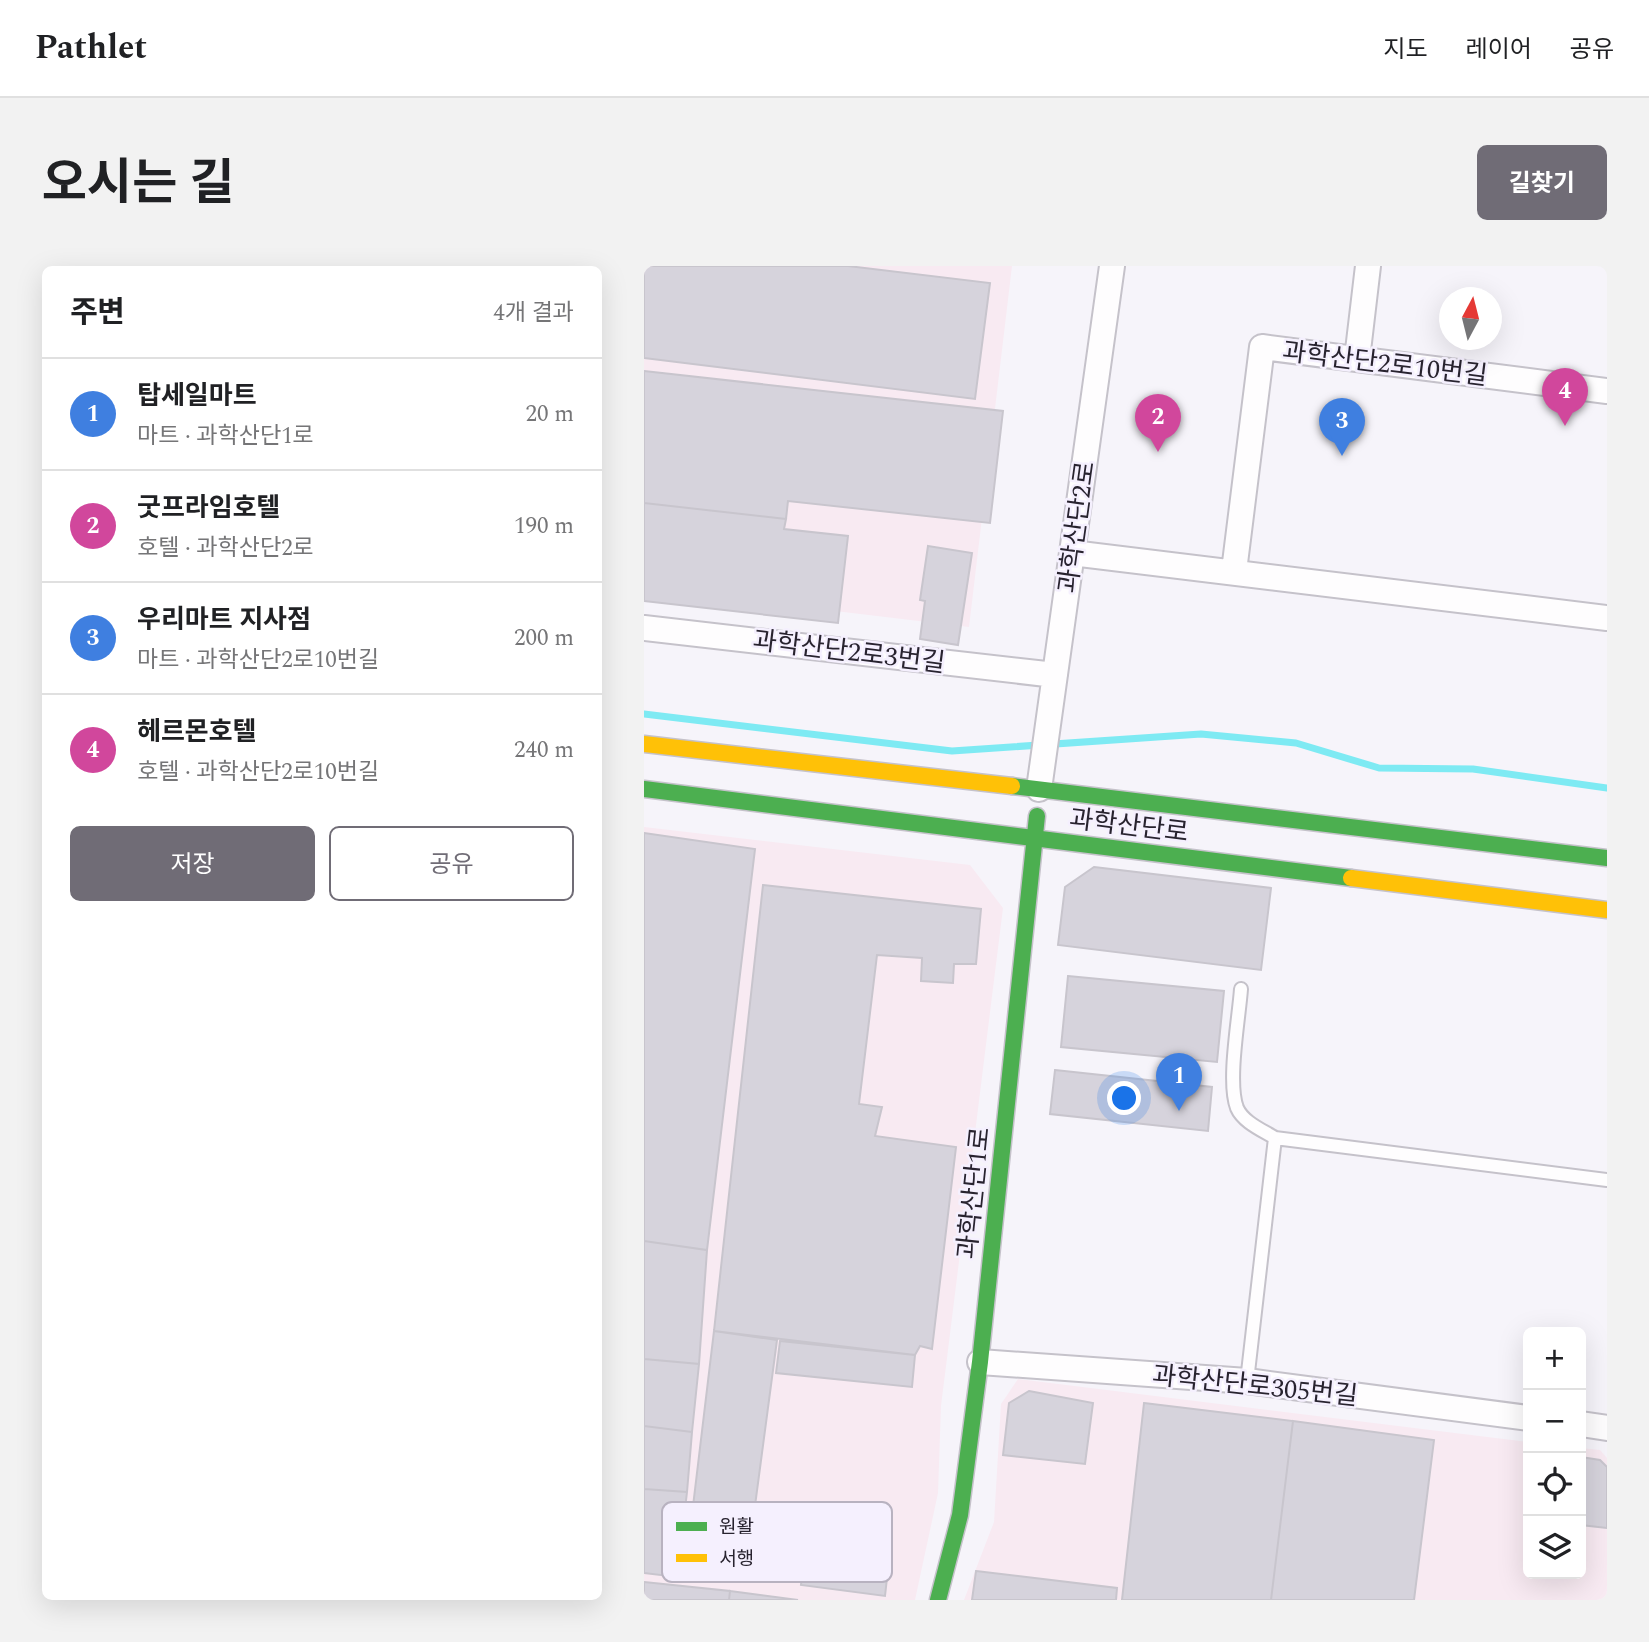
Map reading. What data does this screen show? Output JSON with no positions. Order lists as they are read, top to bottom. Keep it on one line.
{"streets":{"main road":["과학산단로","과학산단1로"],"street":["과학산단2로10번길","과학산단2로","과학산단2로3번길","과학산단로305번길"]},"crossings":[["과학산단2로","과학산단2로3번길"],["과학산단2로","과학산단로"],["과학산단2로","과학산단1로"],["과학산단로","과학산단1로"],["과학산단1로","과학산단로305번길"]],"legend":["원활","서행"],"north":"top","page":{"header":"Pathlet","nav":["지도","레이어","공유"],"title":"오시는 길","buttons":["길찾기",["저장","공유"]],"heading":["주변","4개 결과"],"list":[{"mark":"1","name":"탑세일마트","note":"마트 · 과학산단1로","value":"20 m"},{"mark":"2","name":"굿프라임호텔","note":"호텔 · 과학산단2로","value":"190 m"},{"mark":"3","name":"우리마트 지사점","note":"마트 · 과학산단2로10번길","value":"200 m"},{"mark":"4","name":"헤르몬호텔","note":"호텔 · 과학산단2로10번길","value":"240 m"}],"pins":["4","2","3","1"],"map_buttons":["+","−"]}}
